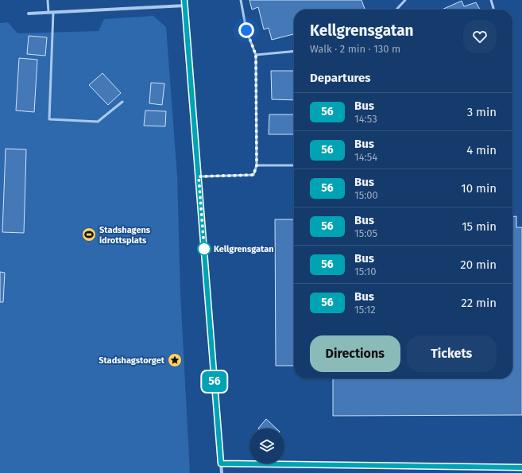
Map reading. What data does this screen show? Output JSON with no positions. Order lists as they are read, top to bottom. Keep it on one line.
{"places":{"sports":["Stadshagens idrottsplats"],"other":["Kellgrensgatan"],"place":["Stadshagstorget"]},"lines":["bus line 56"],"page":{"on_map":"56","heading":[["Kellgrensgatan","Walk · 2 min · 130 m"],"Departures"],"list":[{"mark":"56","name":"Bus","note":"14:53","value":"3 min"},{"mark":"56","name":"Bus","note":"14:54","value":"4 min"},{"mark":"56","name":"Bus","note":"15:00","value":"10 min"},{"mark":"56","name":"Bus","note":"15:05","value":"15 min"},{"mark":"56","name":"Bus","note":"15:10","value":"20 min"},{"mark":"56","name":"Bus","note":"15:12","value":"22 min"}],"buttons":["Directions","Tickets"]}}
